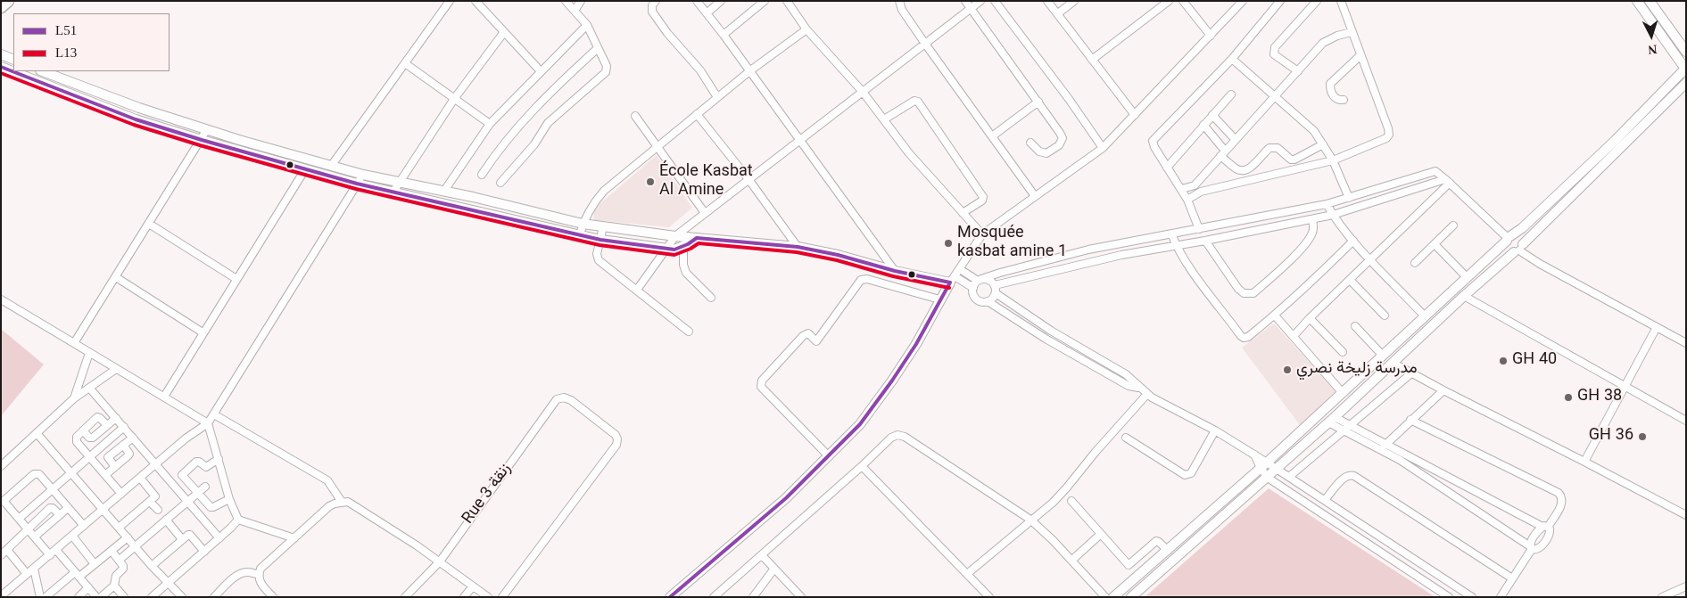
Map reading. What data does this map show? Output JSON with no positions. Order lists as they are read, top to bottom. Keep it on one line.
{"streets":{"street":["Rue 3 زنقة"]},"places":["École Kasbat Al Amine","Mosquée kasbat amine 1","GH 40","مدرسة زليخة نصري","GH 38","GH 36"],"lines":["transit line L51","transit line L13"],"legend":["L51","L13"],"north":"bottom"}
